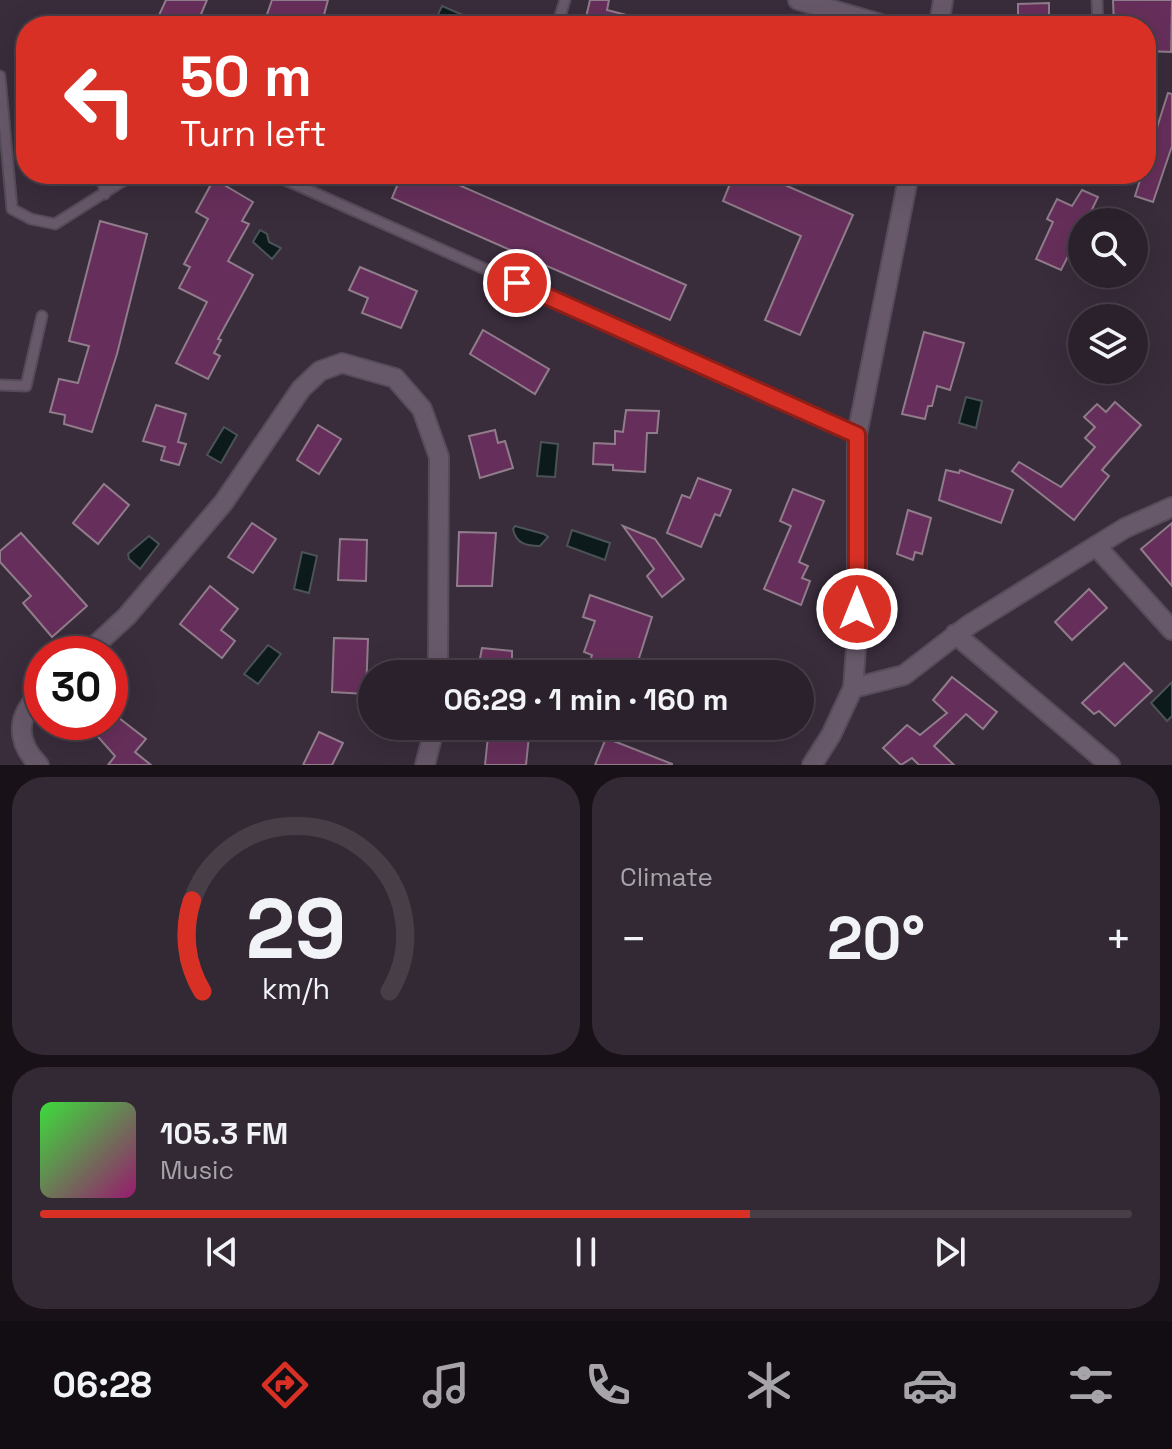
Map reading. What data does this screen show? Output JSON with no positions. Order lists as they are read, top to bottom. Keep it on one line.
{"page":{"turn":["50 m","Turn left"],"limit":"30","trip":"06:29 · 1 min · 160 m","tile":"Climate","heat":["−","20°","+"],"song":["105.3 FM","Music"],"tabs":"06:28","gauge":["29","km/h"]}}
